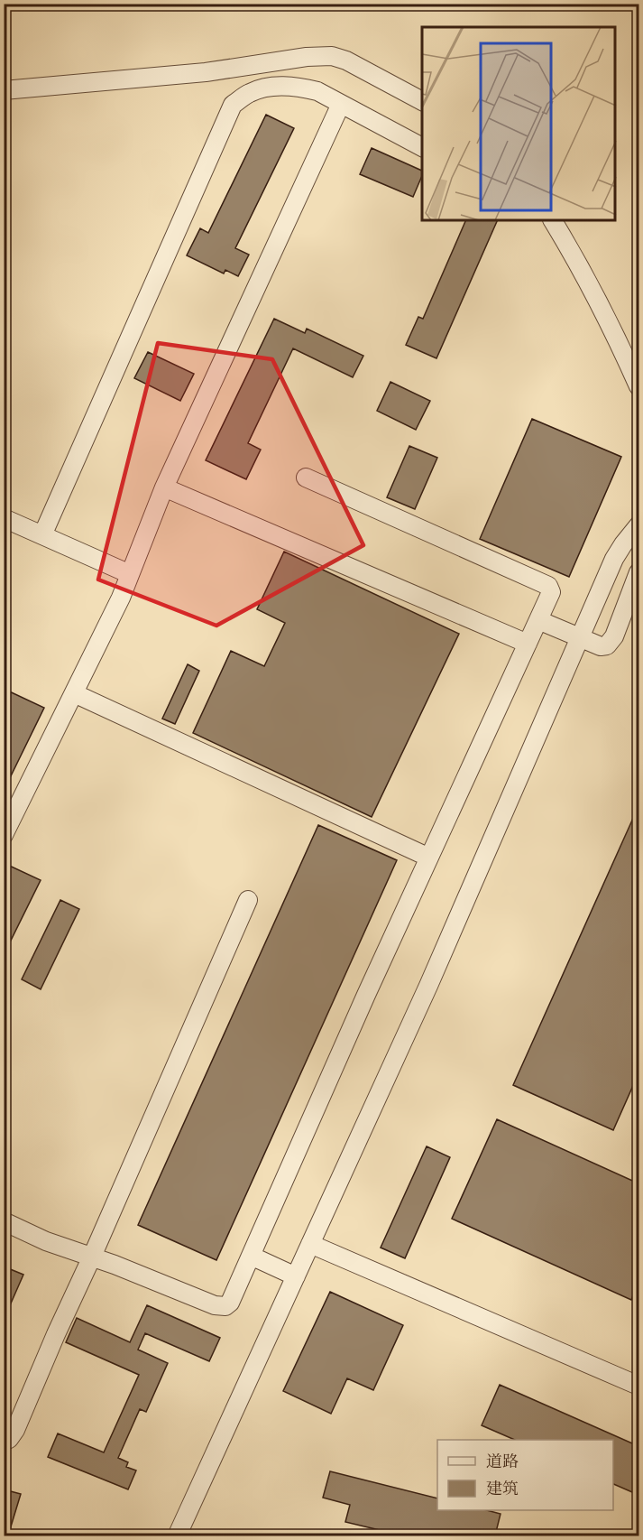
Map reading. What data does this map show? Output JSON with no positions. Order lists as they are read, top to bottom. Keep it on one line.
{"legend":["道路","建筑"]}
